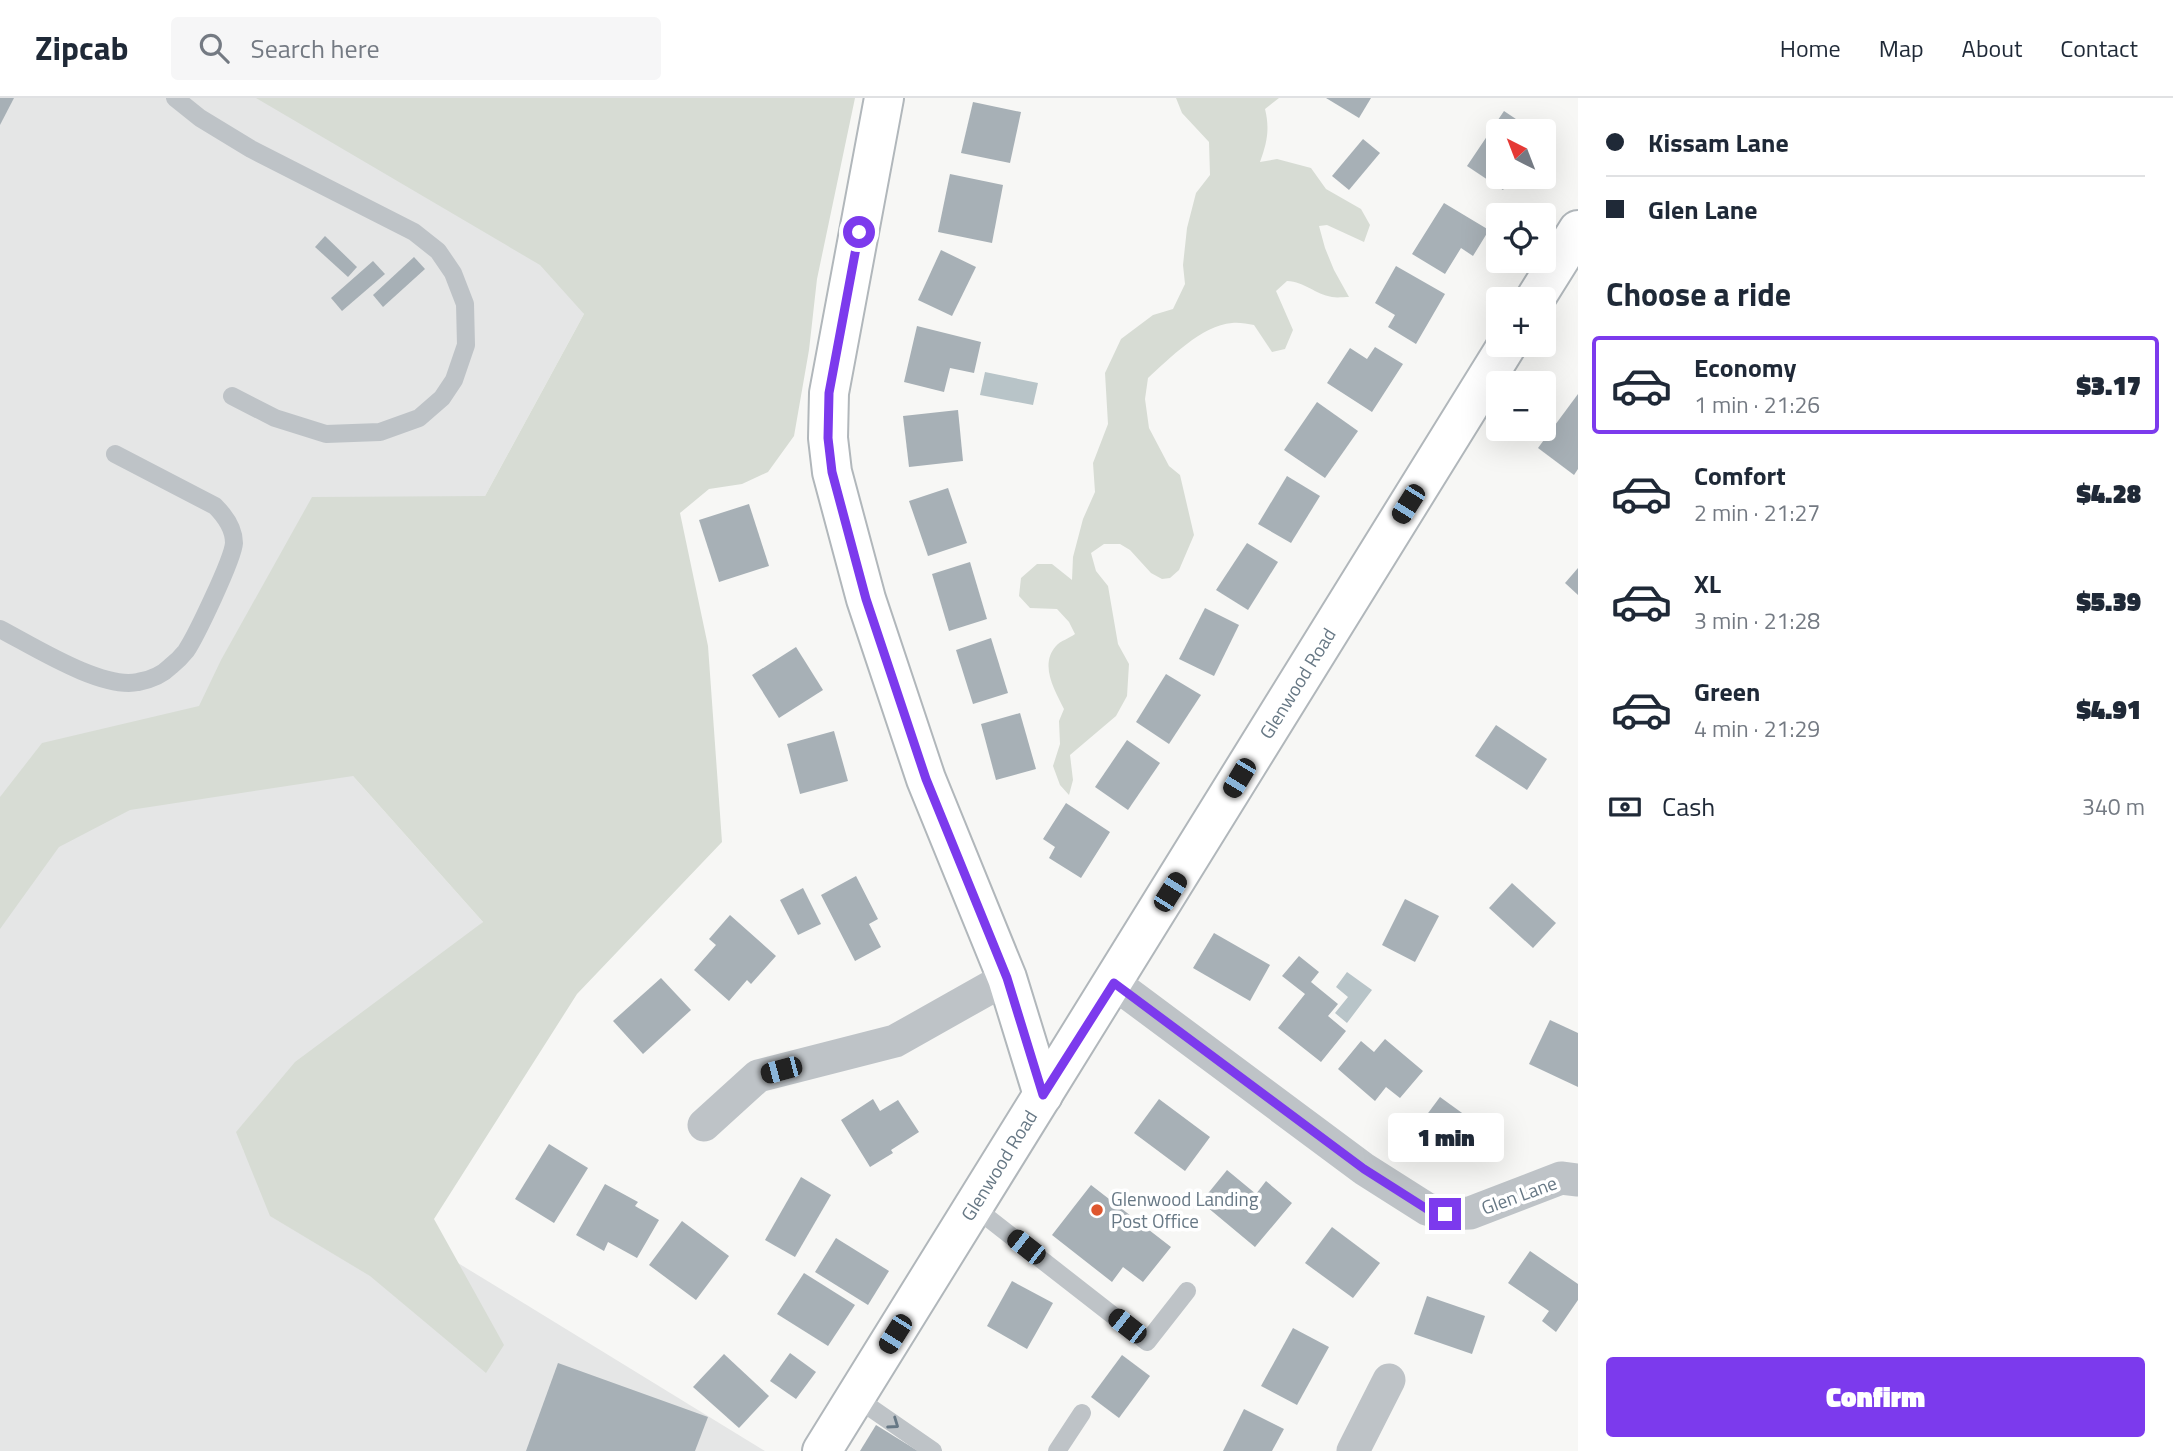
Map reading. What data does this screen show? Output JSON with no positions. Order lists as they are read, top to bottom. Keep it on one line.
{"streets":{"main road":["Glenwood Road"],"street":["Glen Lane"]},"crossings":[["Glenwood Road","Glen Lane"]],"places":["Glenwood Landing Post Office"],"north":"top left","page":{"header":"Zipcab","search":"Search here","nav":["Home","Map","About","Contact"],"banner":["Kissam Lane","Glen Lane"],"map_buttons":["+","−"],"heading":"Choose a ride","list":[{"name":"Economy","note":"1 min · 21:26","value":"$3.17"},{"name":"Comfort","note":"2 min · 21:27","value":"$4.28"},{"name":"XL","note":"3 min · 21:28","value":"$5.39"},{"name":"Green","note":"4 min · 21:29","value":"$4.91"}],"pay":["Cash","340 m"],"bubble":"1 min","buttons":"Confirm"}}
